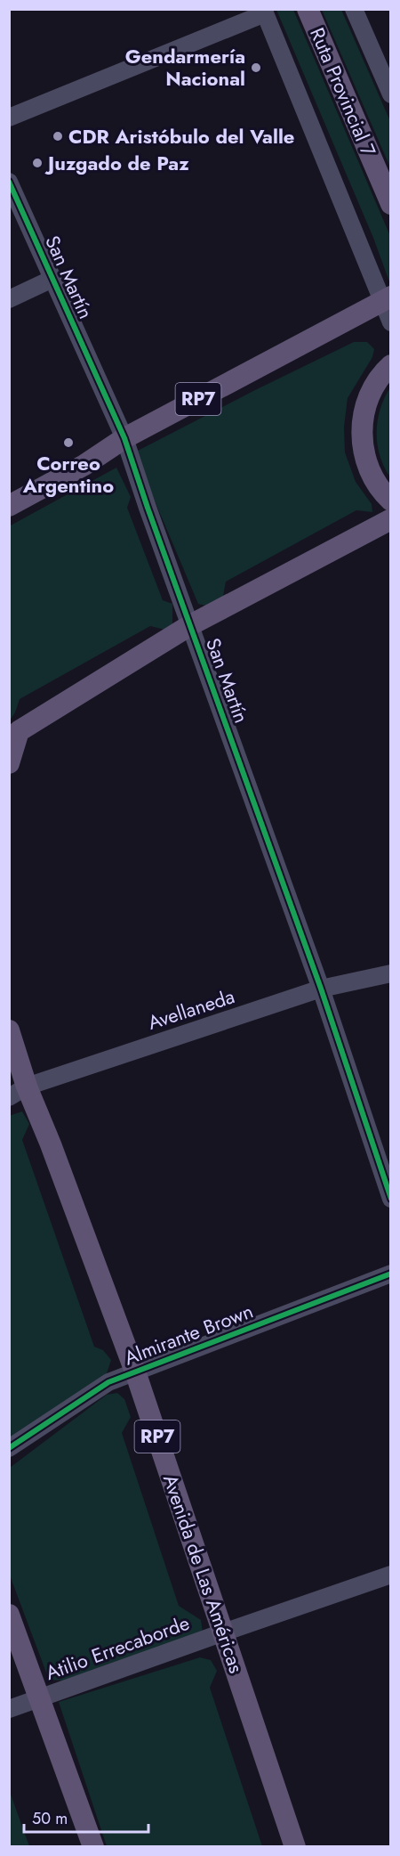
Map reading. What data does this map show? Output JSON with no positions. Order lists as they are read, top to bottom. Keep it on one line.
{"streets":{"main road":["Ruta Provincial 7","RP7","Avenida de Las Américas"],"street":["San Martín","Avellaneda","Almirante Brown","Atilio Errecaborde"]},"crossings":[["San Martín","RP7"],["San Martín","Avellaneda"],["Avellaneda","Avenida de Las Américas"],["Almirante Brown","Avenida de Las Américas"],["Avenida de Las Américas","Atilio Errecaborde"]],"places":["Gendarmería Nacional","CDR Aristóbulo del Valle","Juzgado de Paz","Correo Argentino"],"scale_bar":"50 m"}
